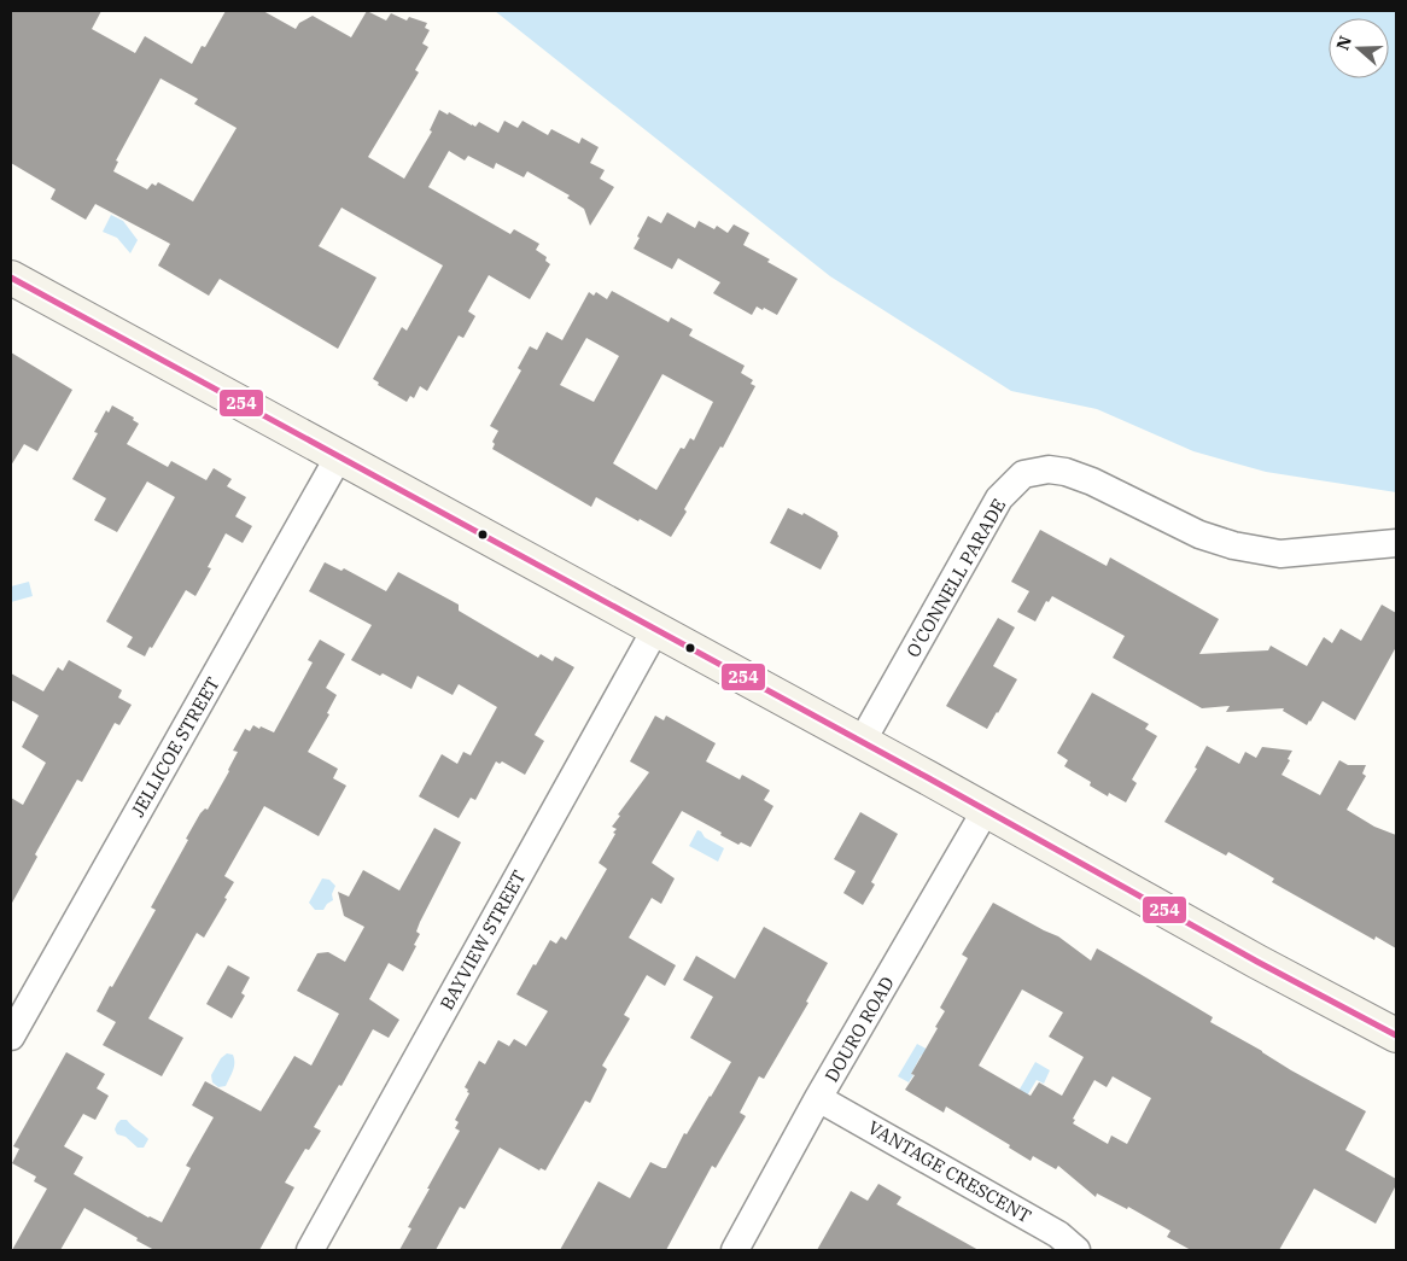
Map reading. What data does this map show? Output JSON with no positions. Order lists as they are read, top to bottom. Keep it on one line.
{"streets":{"street":["O'CONNELL PARADE","JELLICOE STREET","BAYVIEW STREET","DOURO ROAD","VANTAGE CRESCENT"]},"crossings":[["DOURO ROAD","VANTAGE CRESCENT"]],"lines":["transit line 254"],"north":"left"}
